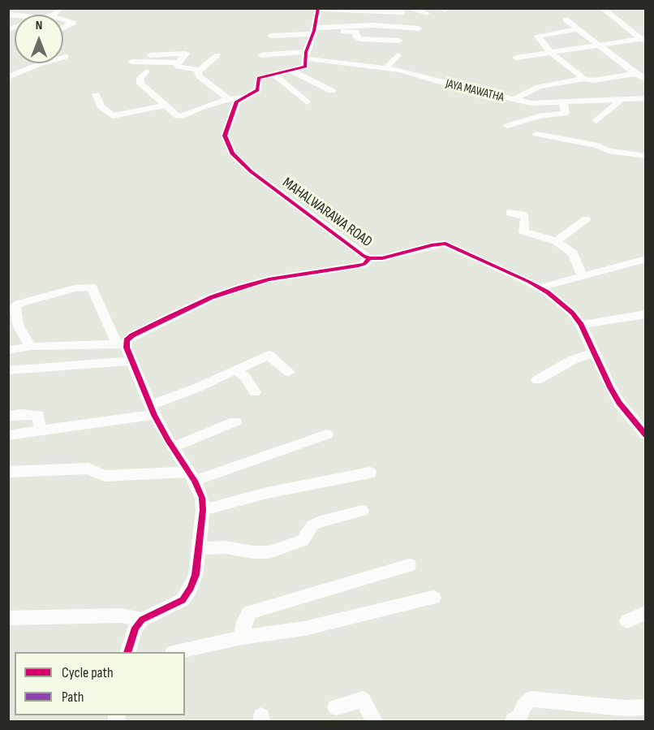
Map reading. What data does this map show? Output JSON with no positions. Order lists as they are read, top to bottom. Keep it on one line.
{"streets":{"street":["JAYA MAWATHA","MAHALWARAWA ROAD"]},"crossings":[["JAYA MAWATHA","MAHALWARAWA ROAD"]],"legend":["Cycle path","Path"],"north":"top"}
